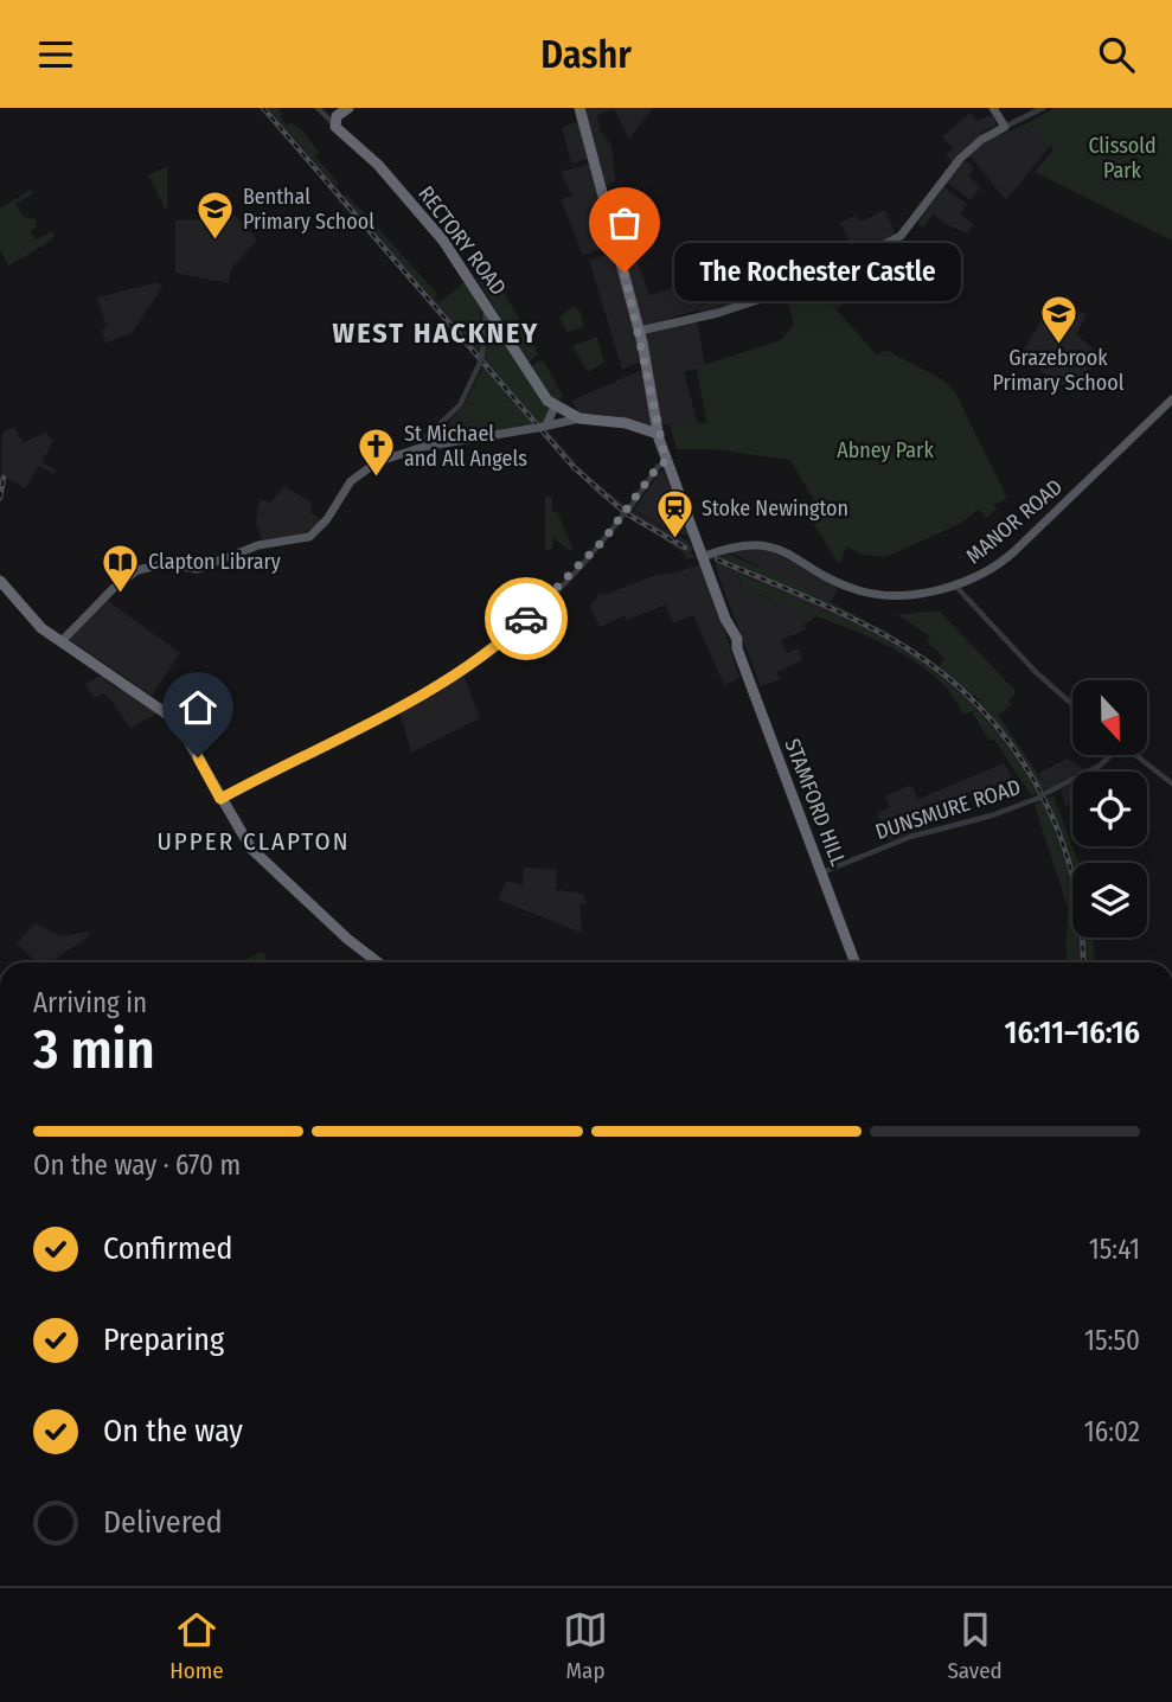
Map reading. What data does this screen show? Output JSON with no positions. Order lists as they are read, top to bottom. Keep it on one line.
{"streets":{"highway":["RECTORY ROAD","STAMFORD HILL"],"main road":["MANOR ROAD"],"street":["DUNSMURE ROAD"]},"crossings":[["RECTORY ROAD","STAMFORD HILL"],["MANOR ROAD","STAMFORD HILL"],["STAMFORD HILL","DUNSMURE ROAD"]],"districts":["WEST HACKNEY","UPPER CLAPTON"],"parks":["Clissold Park","Abney Park"],"places":{"school or university":["Benthal Primary School","Grazebrook Primary School"],"other":["The Rochester Castle"],"church":["St Michael and All Angels"],"station":["Stoke Newington"],"library":["Clapton Library"]},"north":"bottom","page":{"header":"Dashr","bubble":"The Rochester Castle","heading":["3 min","Arriving in","16:11–16:16"],"bar":"On the way · 670 m","list":[["Confirmed","15:41"],["Preparing","15:50"],["On the way","16:02"],"Delivered"],"tabs":["Home","Map","Saved"]}}
